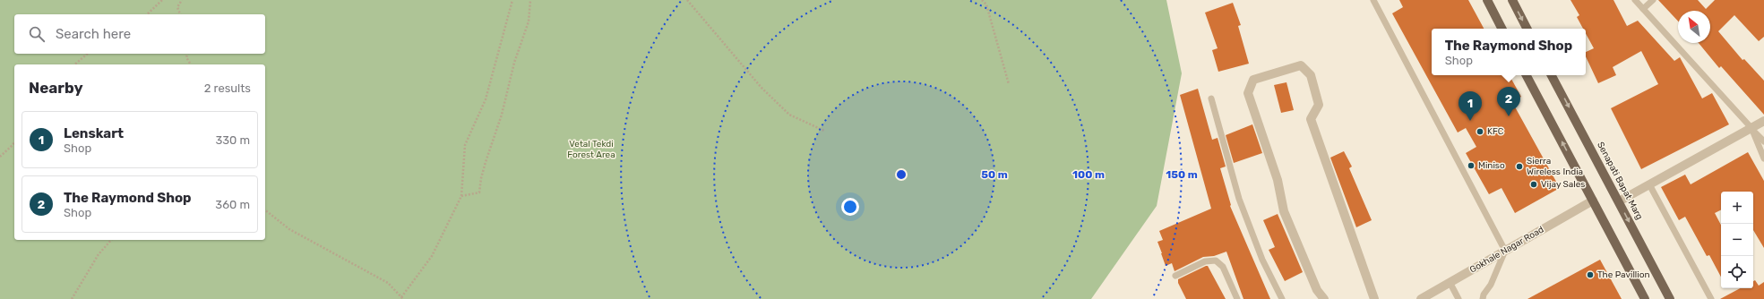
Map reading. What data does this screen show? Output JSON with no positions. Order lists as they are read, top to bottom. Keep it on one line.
{"streets":{"main road":["Senapati Bapat Marg"],"street":["Gokhale Nagar Road"]},"parks":["Vetal Tekdi Forest Area"],"places":["KFC","Miniso","Sierra Wireless India","Vijay Sales","The Pavillion"],"north":"top left","page":{"search":"Search here","popup":["The Raymond Shop","Shop"],"heading":["Nearby","2 results"],"pins":["2","1"],"list":[{"mark":"1","name":"Lenskart","note":"Shop","value":"330 m"},{"mark":"2","name":"The Raymond Shop","note":"Shop","value":"360 m"}],"map_buttons":["+","−"]},"rings":["50 m","100 m","150 m"]}
